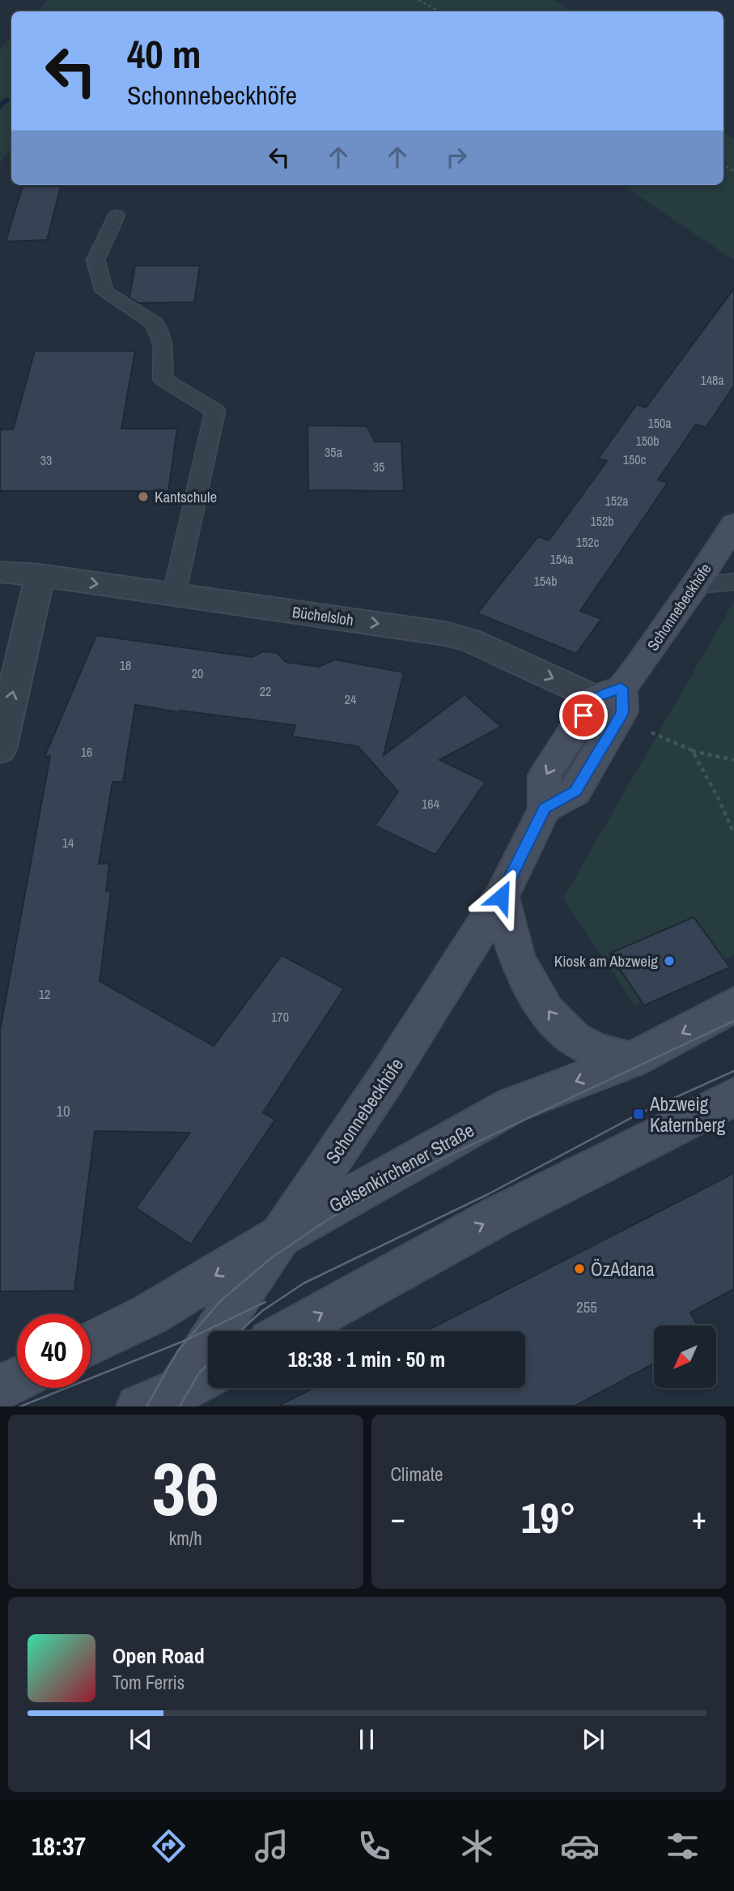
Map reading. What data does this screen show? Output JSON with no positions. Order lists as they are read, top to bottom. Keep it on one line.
{"streets":{"main road":["Schonnebeckhöfe","Gelsenkirchener Straße"],"street":["Büchelsloh"]},"crossings":[["Schonnebeckhöfe","Büchelsloh"],["Schonnebeckhöfe","Gelsenkirchener Straße"]],"one_way":["Büchelsloh"],"places":{"other":["Kantschule","Kiosk am Abzweig","ÖzAdana"],"transit":["Abzweig Katernberg"]},"house_numbers":["148a","150a","150b","35a","150c","33","35","152a","152b","152c","154a","154b","18","20","22","24","16","164","14","12","170","10","255"],"north":"bottom left","page":{"turn":["40 m","Schonnebeckhöfe"],"limit":"40","trip":"18:38 · 1 min · 50 m","tile":[["36","km/h"],"Climate"],"heat":["−","19°","+"],"song":["Open Road","Tom Ferris"],"tabs":"18:37"}}
